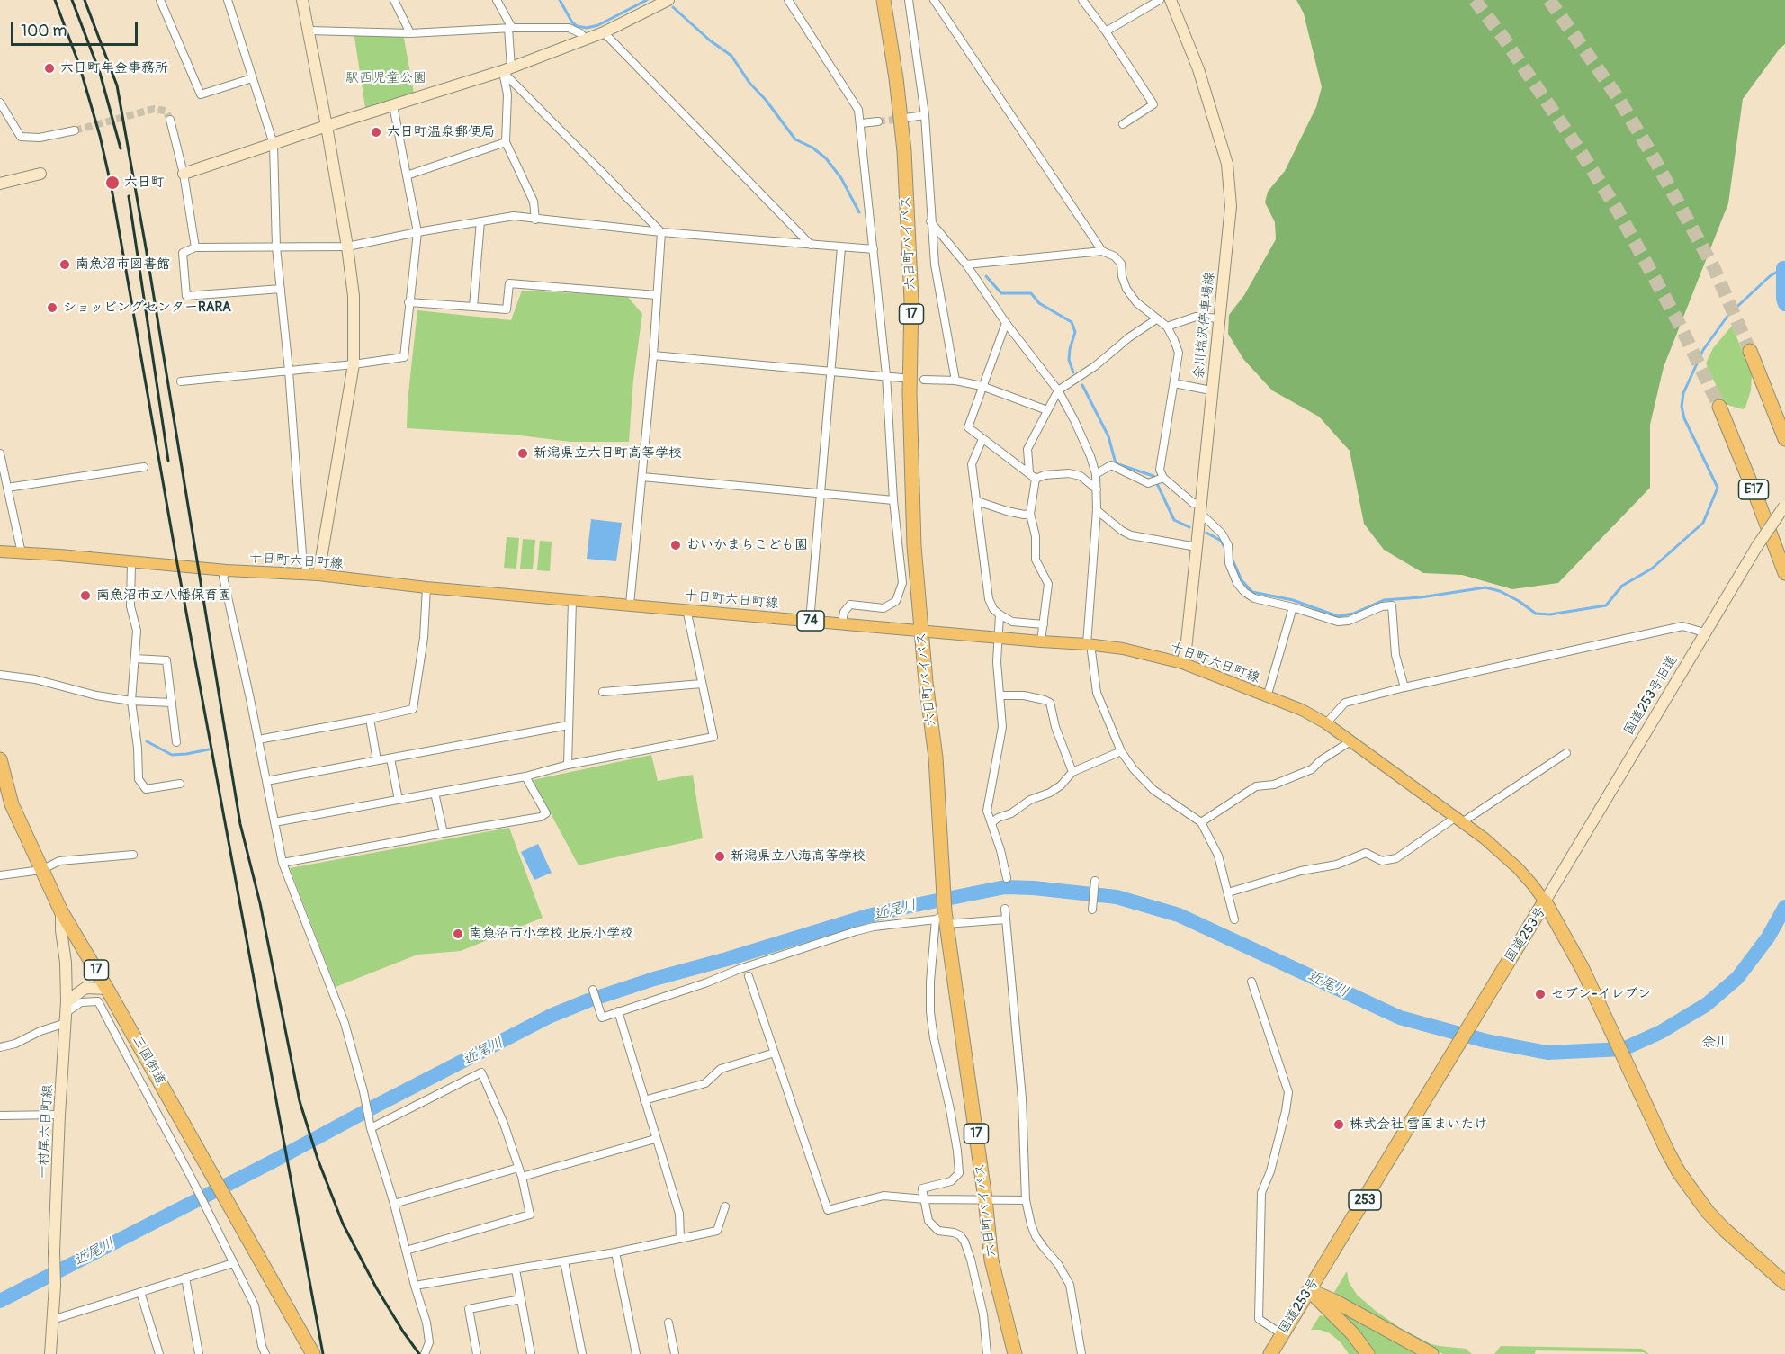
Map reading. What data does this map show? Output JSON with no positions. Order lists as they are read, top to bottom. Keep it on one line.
{"streets":{"highway":["六日町バイパス","17","E17","国道253号","三国街道","253"],"main road":["十日町六日町線","74"],"street":["余川塩沢停車場線","国道253号旧道","一村尾六日町線"]},"crossings":[["六日町バイパス","十日町六日町線"],["余川塩沢停車場線","十日町六日町線"],["十日町六日町線","国道253号旧道"],["十日町六日町線","国道253号"],["国道253号旧道","国道253号"],["三国街道","一村尾六日町線"]],"districts":["余川"],"water":["近尾川"],"parks":["駅西児童公園"],"places":["六日町年金事務所","六日町温泉郵便局","六日町","南魚沼市図書館","ショッピングセンターRARA","新潟県立六日町高等学校","むいかまちこども園","南魚沼市立八幡保育園","新潟県立八海高等学校","南魚沼市小学校 北辰小学校","セブン-イレブン","株式会社 雪国まいたけ"],"scale_bar":"100 m"}
